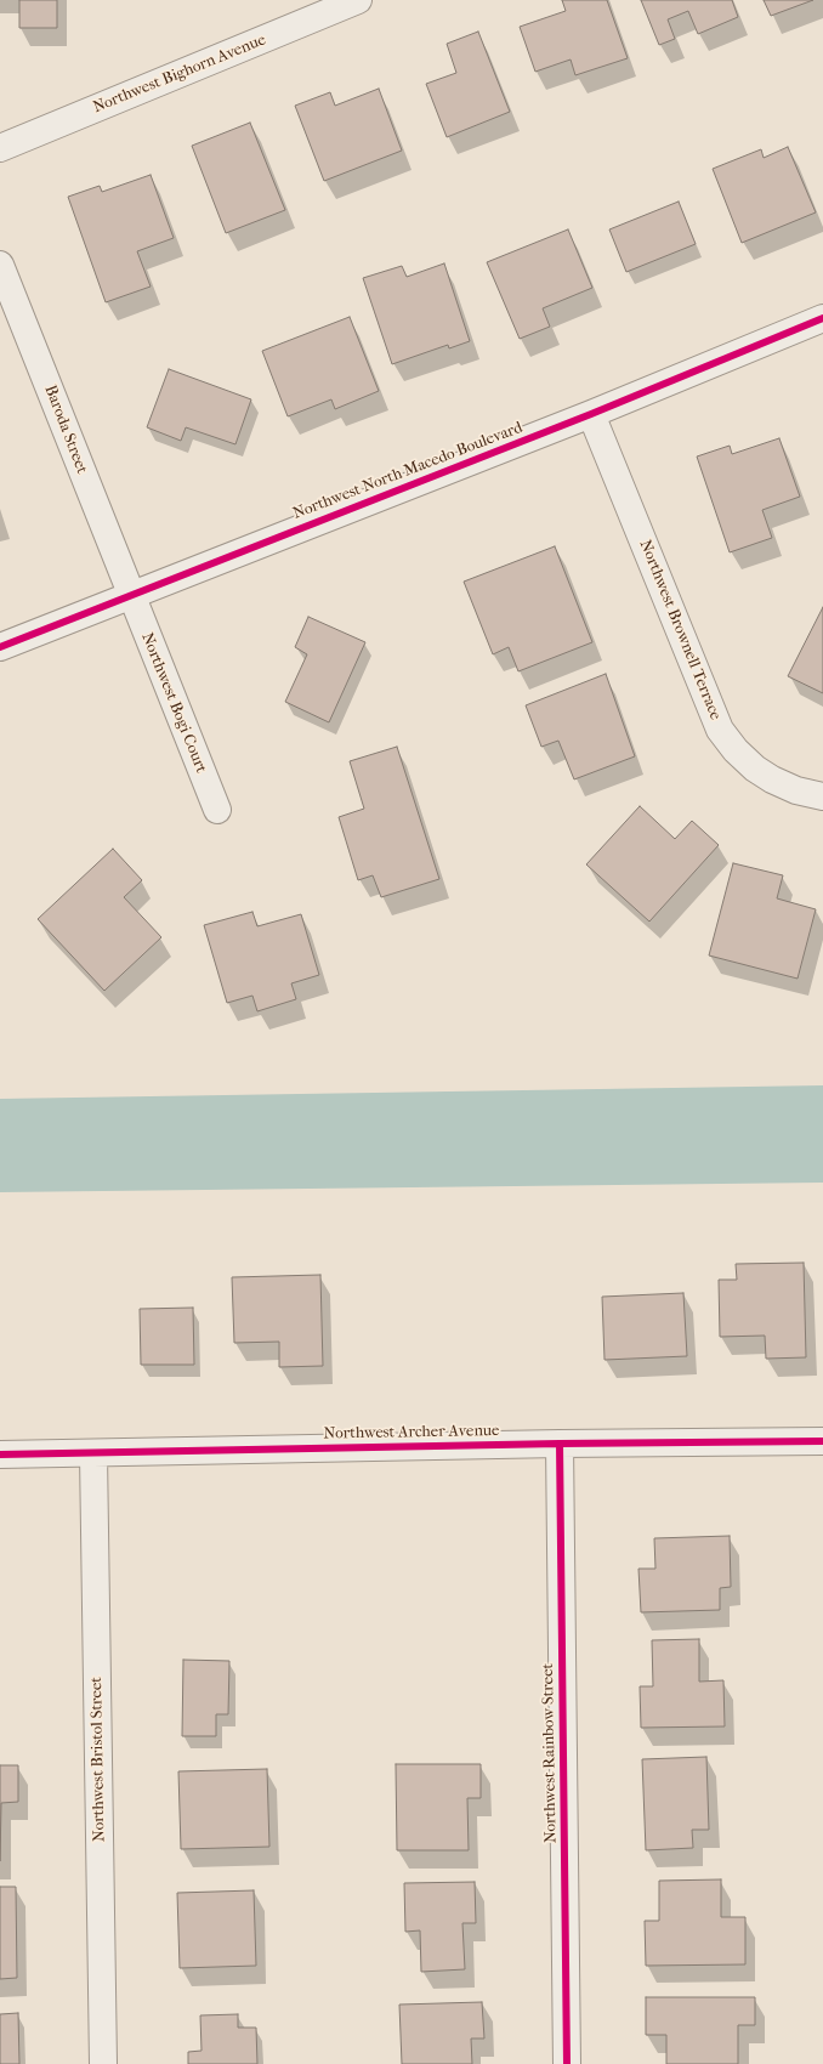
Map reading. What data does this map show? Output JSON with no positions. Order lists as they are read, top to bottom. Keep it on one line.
{"streets":{"street":["Northwest Bighorn Avenue","Baroda Street","Northwest North Macedo Boulevard","Northwest Brownell Terrace","Northwest Bogi Court","Northwest Archer Avenue","Northwest Rainbow Street","Northwest Bristol Street"]},"crossings":[["Baroda Street","Northwest North Macedo Boulevard"],["Baroda Street","Northwest Bogi Court"],["Northwest North Macedo Boulevard","Northwest Brownell Terrace"],["Northwest North Macedo Boulevard","Northwest Bogi Court"],["Northwest Archer Avenue","Northwest Rainbow Street"],["Northwest Archer Avenue","Northwest Bristol Street"]]}
